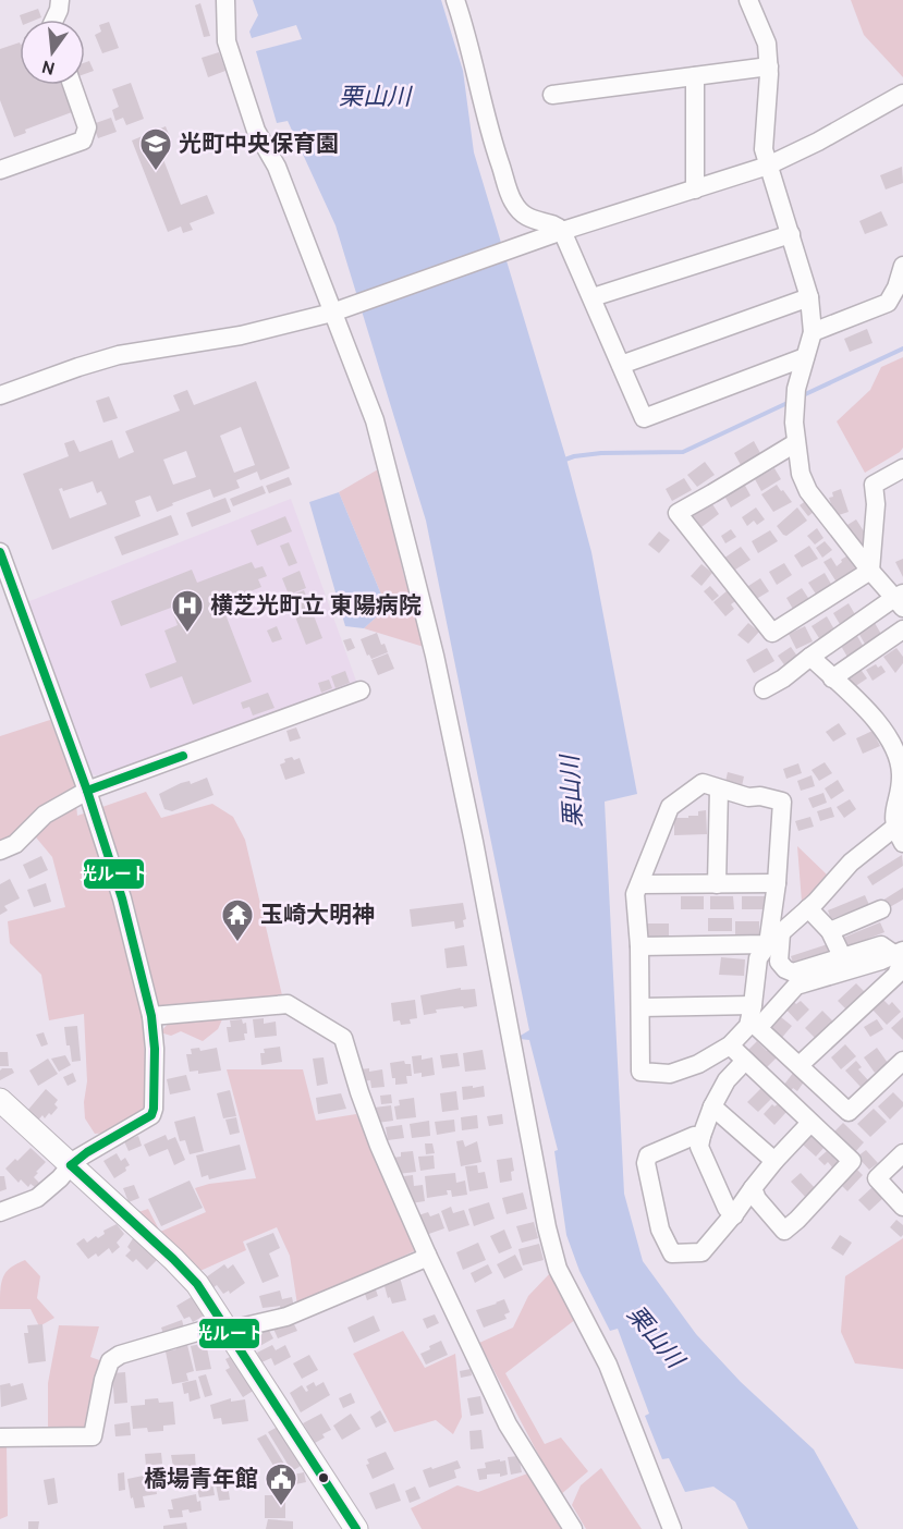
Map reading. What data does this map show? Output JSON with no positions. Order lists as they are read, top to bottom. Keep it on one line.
{"water":["栗山川"],"places":{"school or university":["光町中央保育園"],"hospital":["横芝光町立 東陽病院"],"temple":["玉崎大明神"],"public building":["橋場青年館"]},"lines":["transit line 光ルート"],"north":"bottom"}
